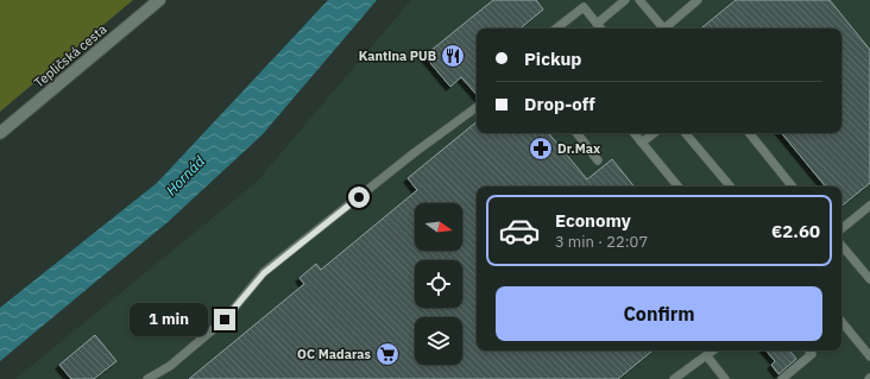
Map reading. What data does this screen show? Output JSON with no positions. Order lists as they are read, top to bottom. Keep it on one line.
{"streets":{"street":["Tepličská cesta"]},"water":["Hornád"],"places":{"restaurant":["Kantina PUB"],"pharmacy":["Dr.Max"],"supermarket":["OC Madaras"]},"north":"right","page":{"banner":["Pickup","Drop-off"],"list":[{"name":"Economy","note":"3 min · 22:07","value":"€2.60"}],"buttons":"Confirm","bubble":"1 min"}}
